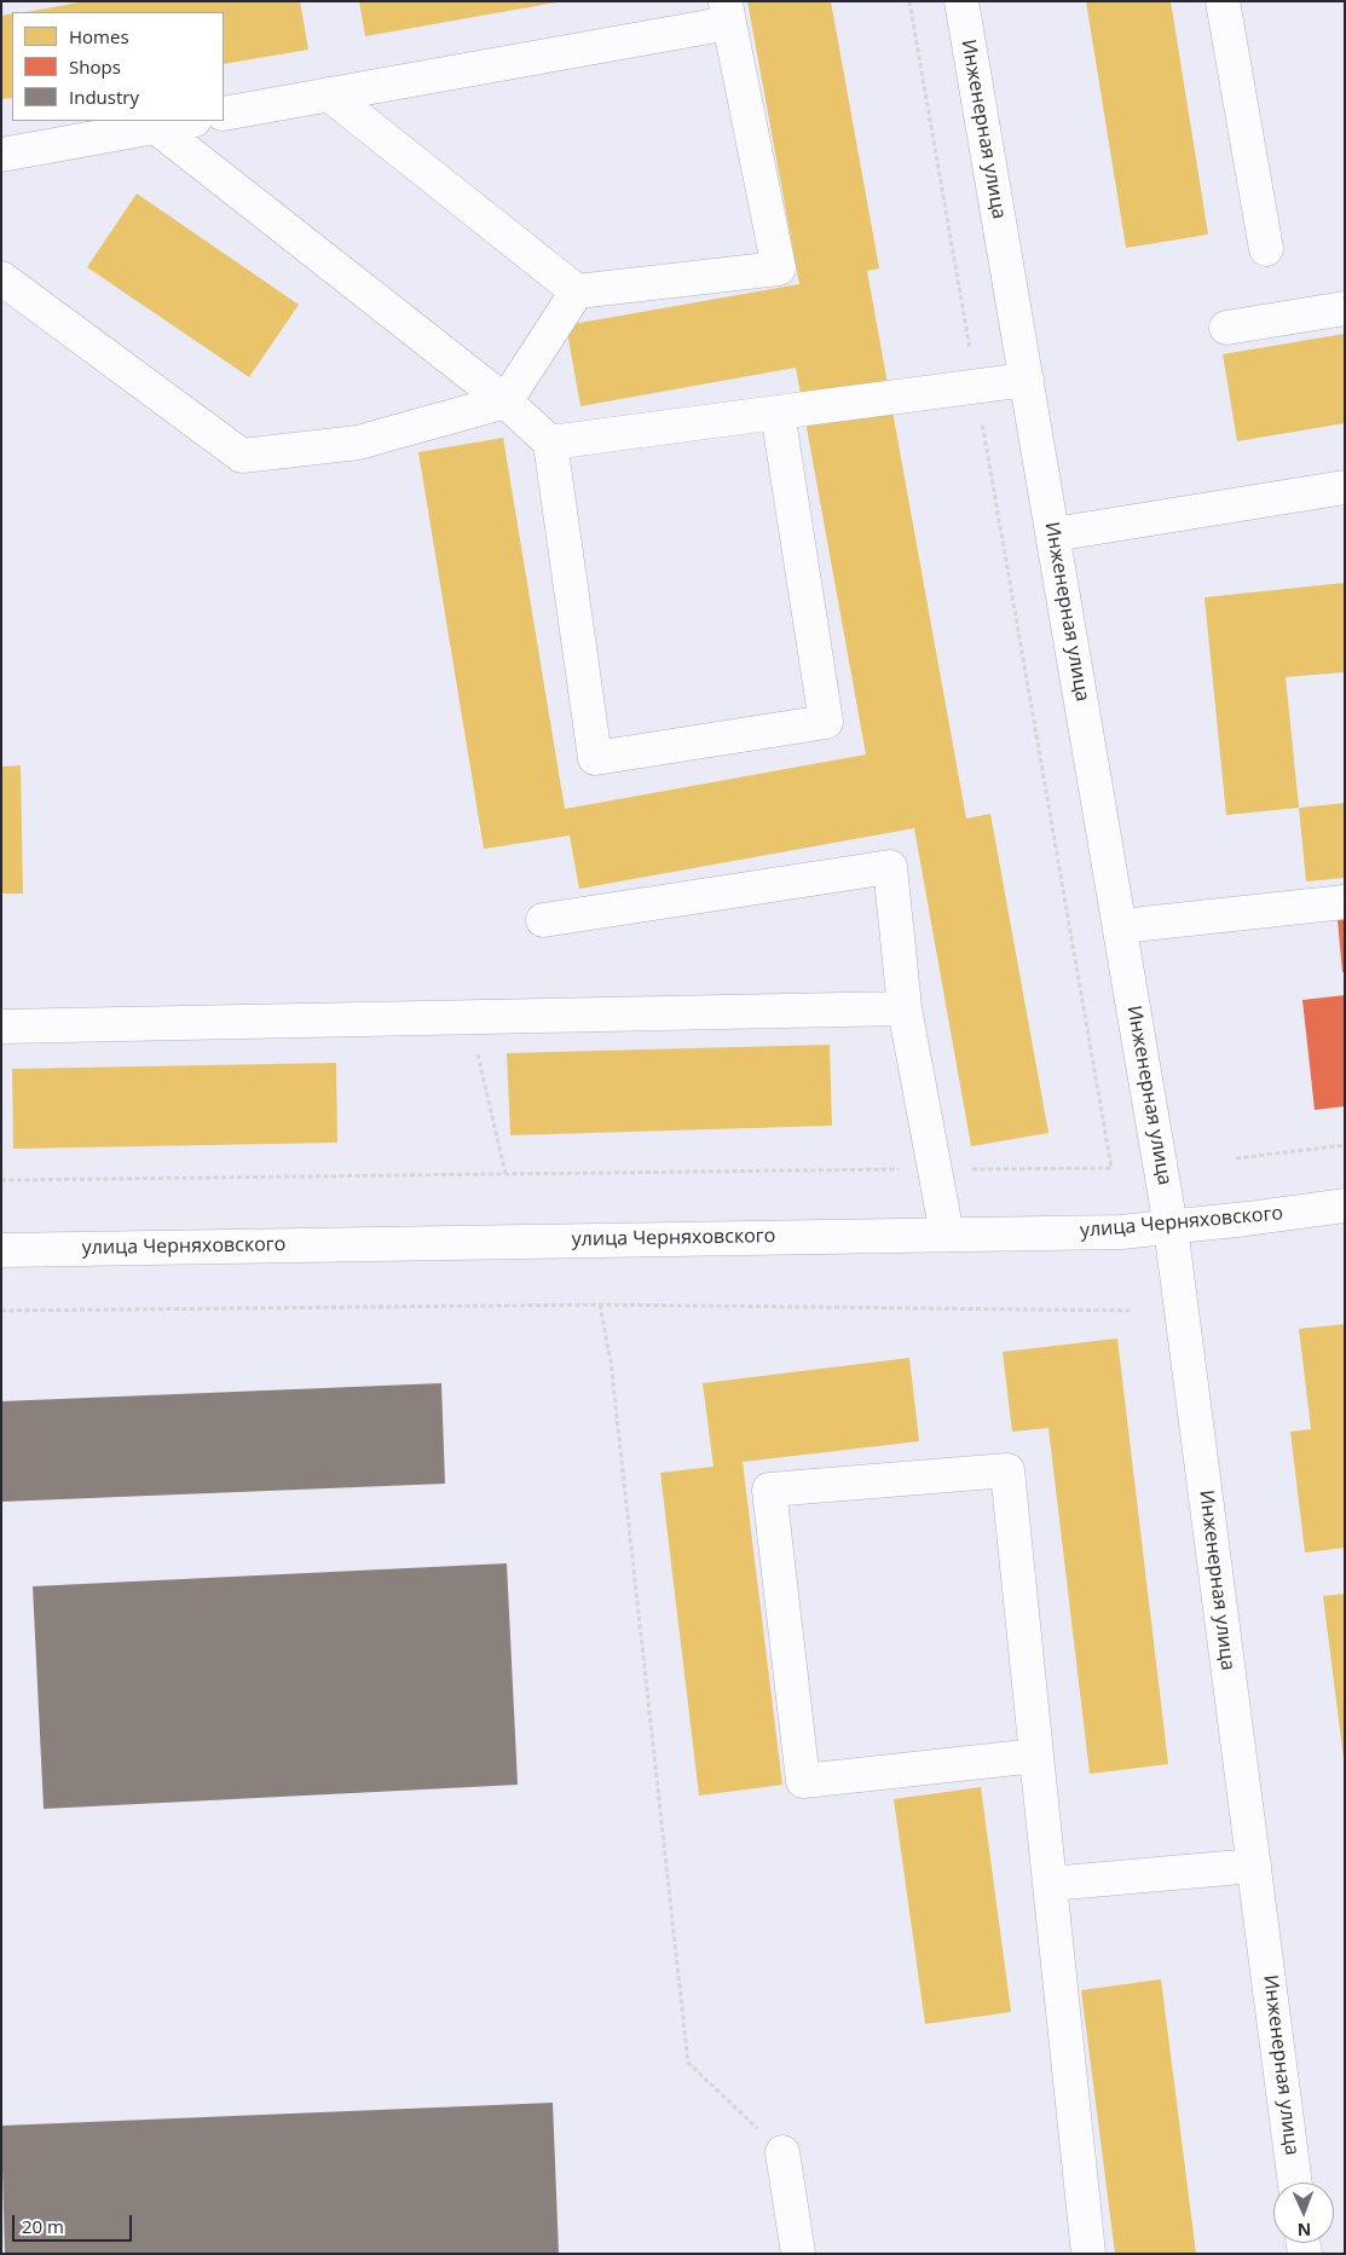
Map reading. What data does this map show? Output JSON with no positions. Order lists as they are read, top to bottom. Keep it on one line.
{"streets":{"street":["Инженерная улица","улица Черняховского"]},"crossings":[["Инженерная улица","улица Черняховского"]],"legend":["Homes","Shops","Industry"],"scale_bar":"20 m","north":"bottom"}
